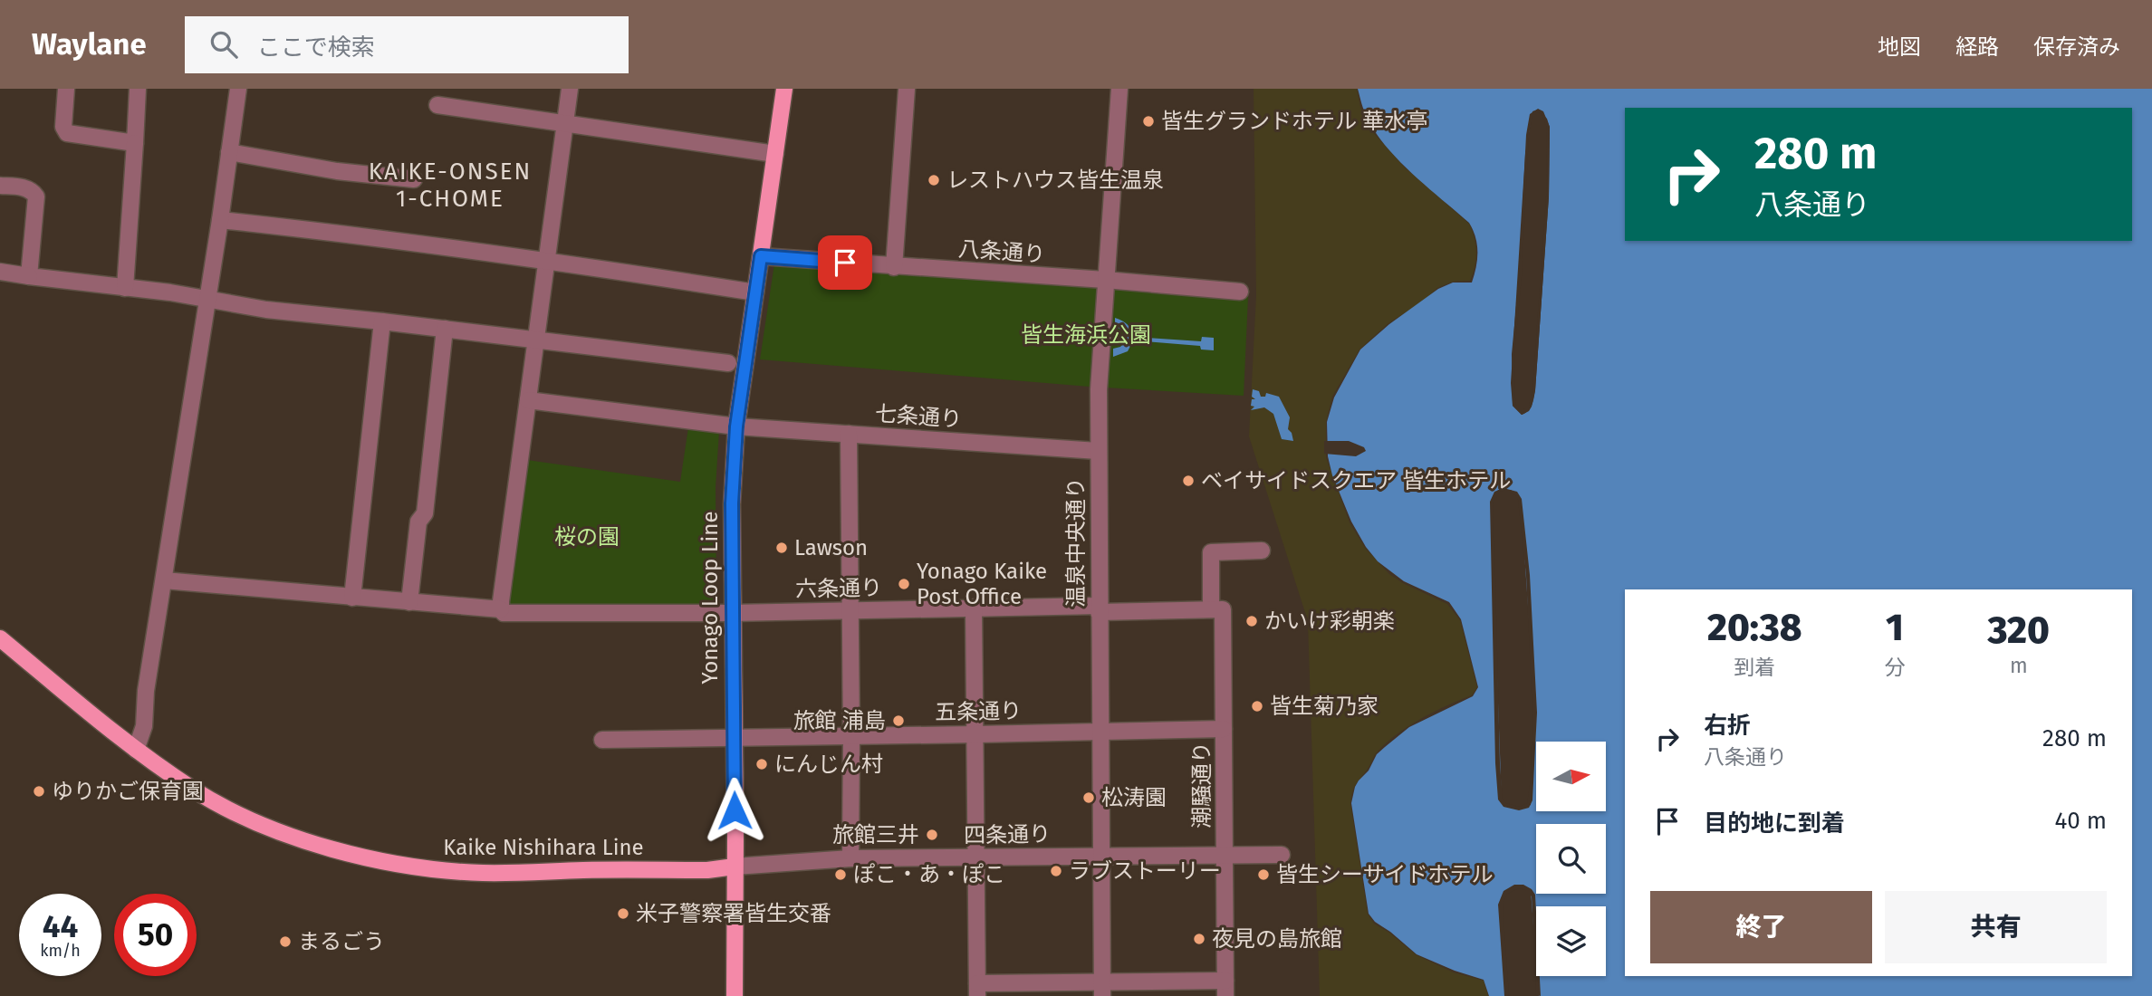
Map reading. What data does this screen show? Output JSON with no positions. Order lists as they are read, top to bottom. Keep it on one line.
{"streets":{"main road":["Yonago Loop Line","Kaike Nishihara Line"],"street":["八条通り","七条通り","温泉中央通り","六条通り","五条通り","潮騒通り","四条通り"]},"crossings":[["八条通り","温泉中央通り"],["八条通り","Yonago Loop Line"],["七条通り","温泉中央通り"],["七条通り","Yonago Loop Line"],["温泉中央通り","六条通り"],["温泉中央通り","五条通り"],["温泉中央通り","四条通り"],["六条通り","Yonago Loop Line"],["六条通り","潮騒通り"],["Yonago Loop Line","五条通り"],["Yonago Loop Line","四条通り"],["Yonago Loop Line","Kaike Nishihara Line"],["五条通り","潮騒通り"],["潮騒通り","四条通り"],["四条通り","Kaike Nishihara Line"]],"districts":["KAIKE-ONSEN 1-CHOME"],"parks":["皆生海浜公園","桜の園"],"places":["皆生グランドホテル 華水亭","レストハウス皆生温泉","ベイサイドスクエア 皆生ホテル","Lawson","Yonago Kaike Post Office","かいけ彩朝楽","皆生菊乃家","旅館 浦島","にんじん村","ゆりかご保育園","松涛園","旅館三井","ラブストーリー","ぽこ・あ・ぽこ","皆生シーサイドホテル","米子警察署皆生交番","夜見の島旅館","まるごう"],"north":"right","page":{"header":"Waylane","search":"ここで検索","nav":["地図","経路","保存済み"],"turn":["280 m","八条通り"],"eta":["20:38","到着","1","分","320","m"],"list":[{"name":"右折","note":"八条通り","value":"280 m"},{"name":"目的地に到着","value":"40 m"}],"buttons":["終了","共有"],"speed":"44 km/h","limit":"50"}}
